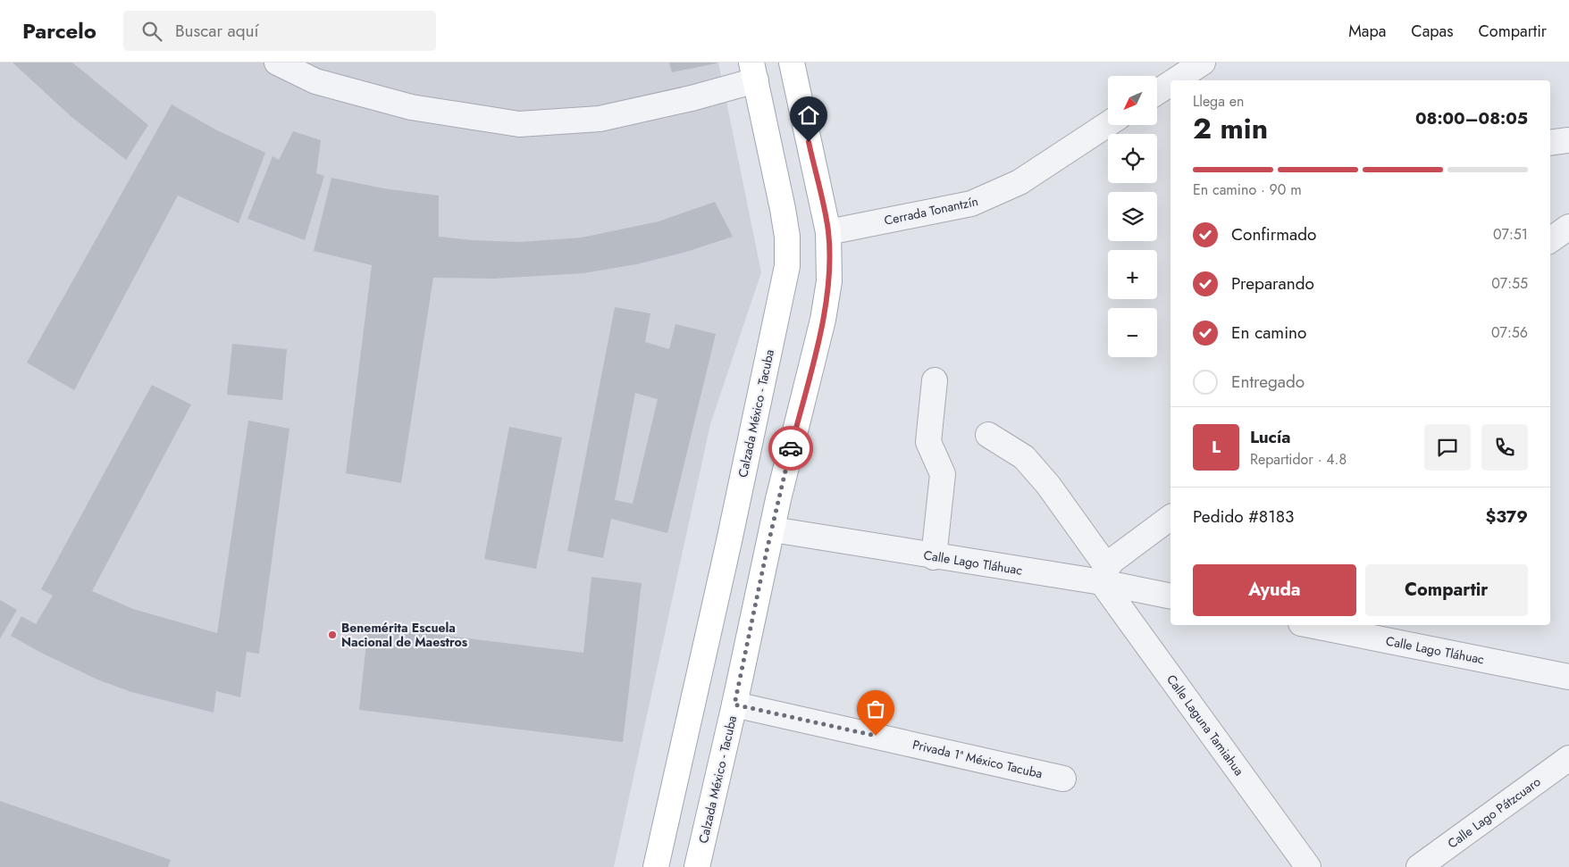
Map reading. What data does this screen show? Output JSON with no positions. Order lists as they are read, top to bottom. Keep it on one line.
{"streets":{"main road":["Calzada México - Tacuba"],"street":["Cerrada Tonantzín","Calle Lago Tláhuac","Calle Laguna Tamiahua","Privada 1ª México Tacuba","Calle Lago Pátzcuaro"]},"crossings":[["Cerrada Tonantzín","Calzada México - Tacuba"],["Calzada México - Tacuba","Calle Lago Tláhuac"],["Calzada México - Tacuba","Privada 1ª México Tacuba"],["Calle Lago Tláhuac","Calle Laguna Tamiahua"]],"places":["Benemérita Escuela Nacional de Maestros"],"north":"bottom left","page":{"header":"Parcelo","search":"Buscar aquí","nav":["Mapa","Capas","Compartir"],"map_buttons":["+","−"],"heading":["2 min","Llega en","08:00–08:05"],"panel":["Lucía","Repartidor · 4.8","Pedido #8183","$379"],"bar":"En camino · 90 m","list":[["Confirmado","07:51"],["Preparando","07:55"],["En camino","07:56"],"Entregado"],"round":"L","buttons":["Ayuda","Compartir"]}}
